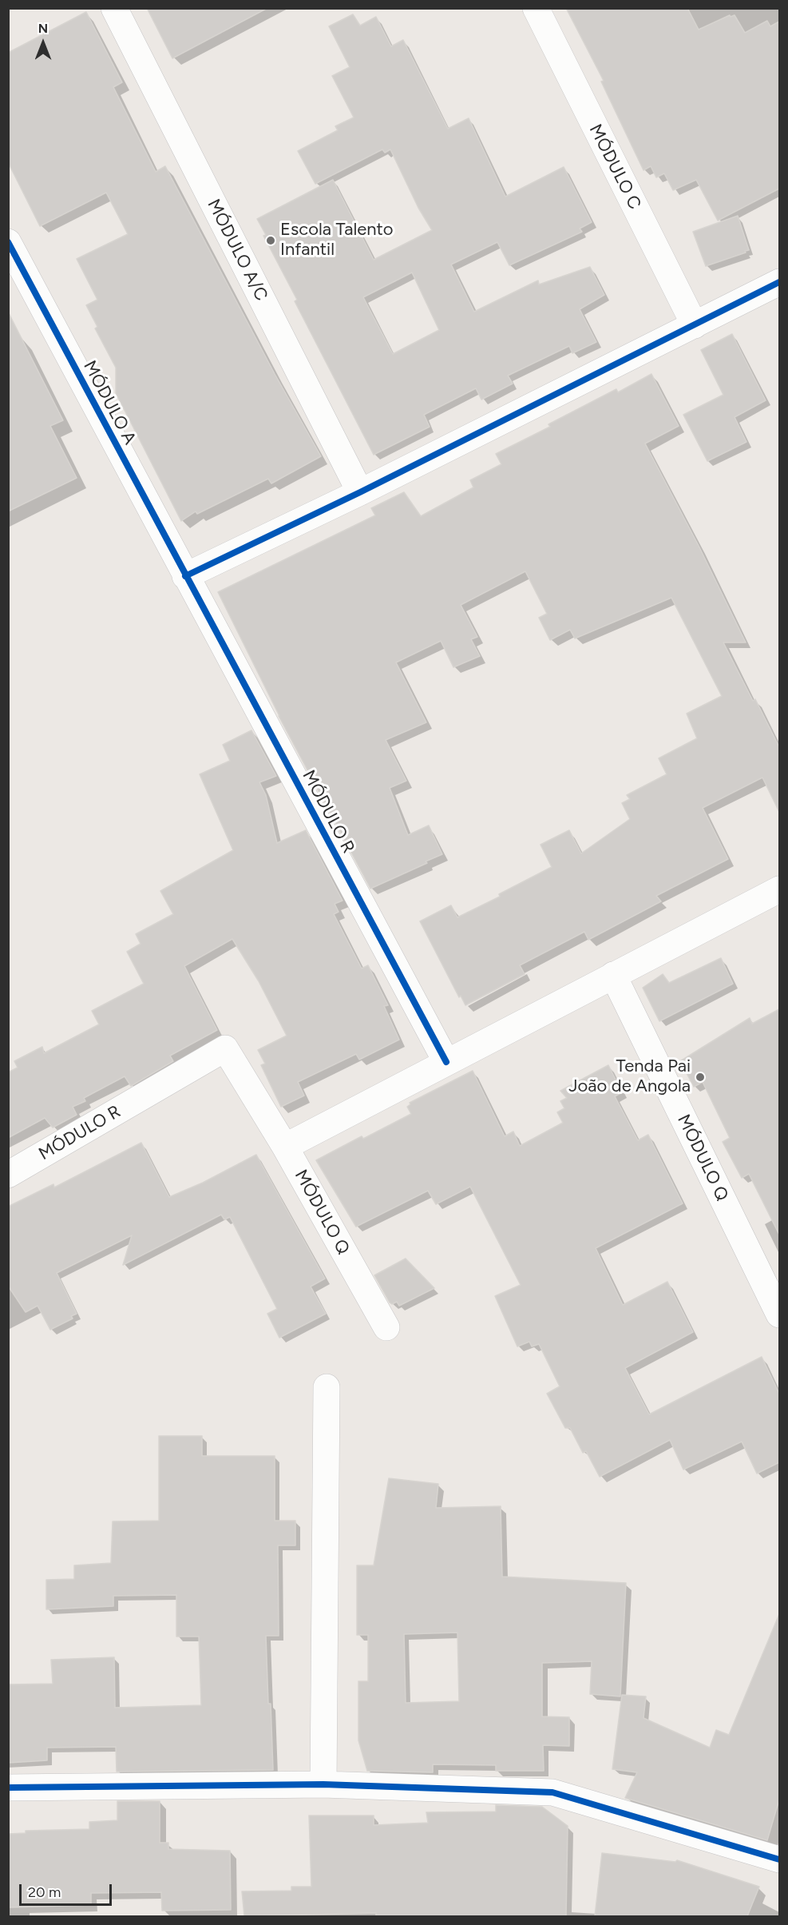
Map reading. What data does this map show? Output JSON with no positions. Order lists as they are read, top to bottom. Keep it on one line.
{"streets":{"street":["MÓDULO C","MÓDULO A/C","MÓDULO A","MÓDULO R","MÓDULO Q"]},"crossings":[["MÓDULO A","MÓDULO R"],["MÓDULO R","MÓDULO Q"]],"places":["Escola Talento Infantil","Tenda Pai João de Angola"],"scale_bar":"20 m","north":"top"}
